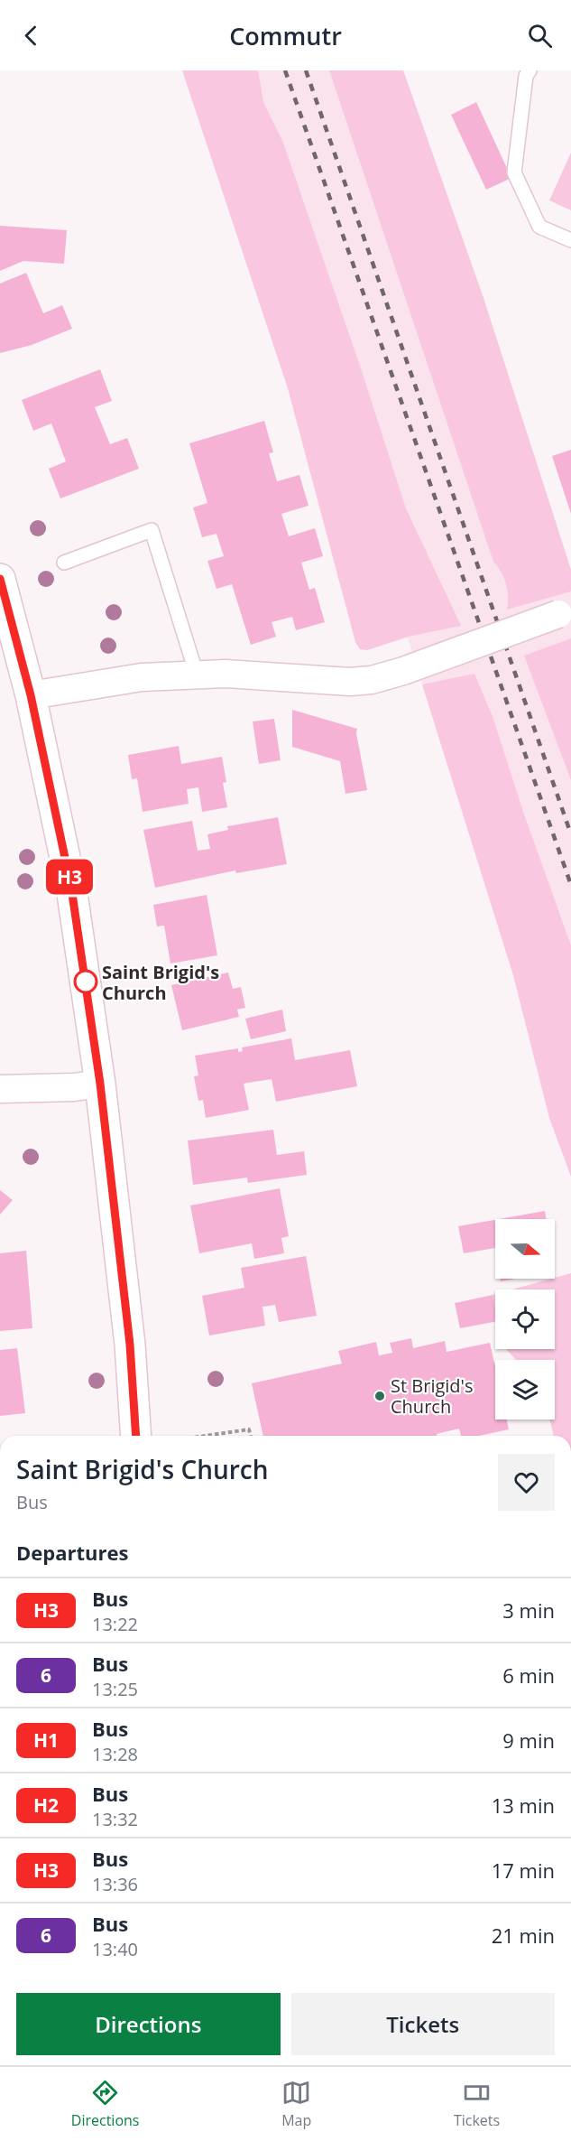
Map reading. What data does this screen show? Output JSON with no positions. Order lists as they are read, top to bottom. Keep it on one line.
{"places":["Saint Brigid's Church","St Brigid's Church"],"lines":["bus line H3"],"north":"right","page":{"header":"Commutr","on_map":"H3","heading":[["Saint Brigid's Church","Bus"],"Departures"],"list":[{"mark":"H3","name":"Bus","note":"13:22","value":"3 min"},{"mark":"6","name":"Bus","note":"13:25","value":"6 min"},{"mark":"H1","name":"Bus","note":"13:28","value":"9 min"},{"mark":"H2","name":"Bus","note":"13:32","value":"13 min"},{"mark":"H3","name":"Bus","note":"13:36","value":"17 min"},{"mark":"6","name":"Bus","note":"13:40","value":"21 min"}],"buttons":["Directions","Tickets"],"tabs":["Directions","Map","Tickets"]}}
